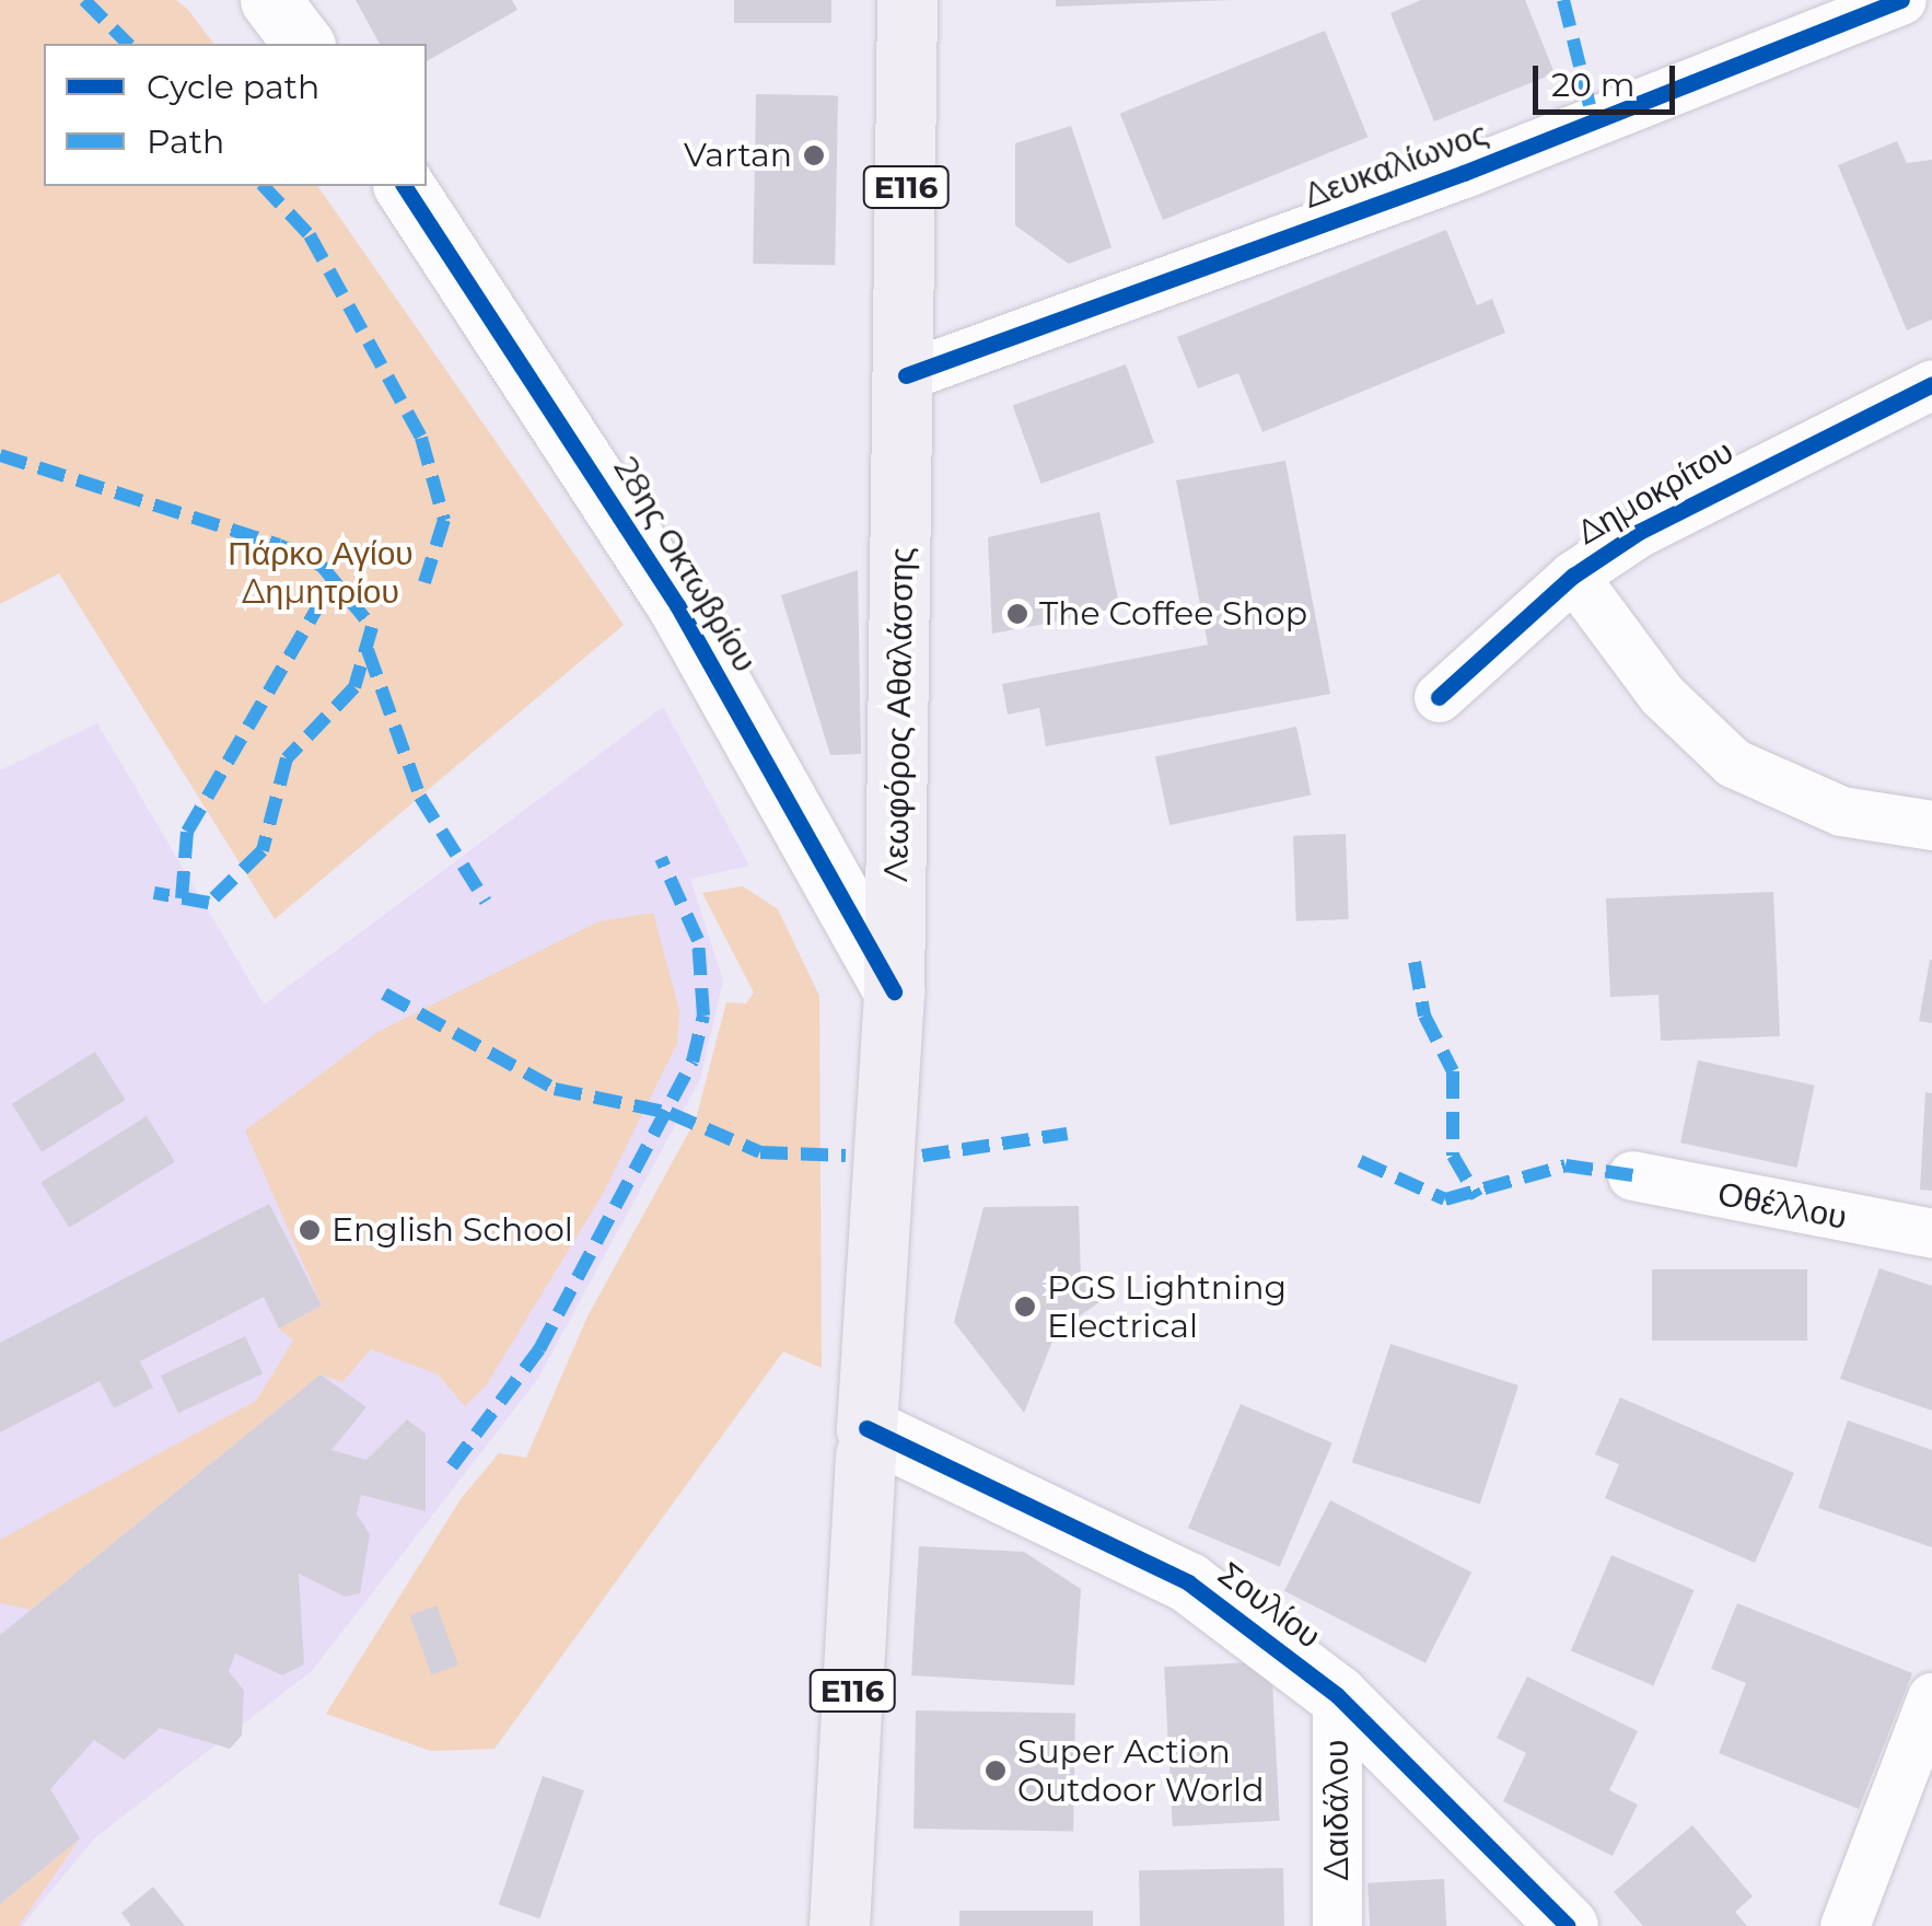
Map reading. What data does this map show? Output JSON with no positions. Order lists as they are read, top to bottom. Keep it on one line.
{"streets":{"main road":["E116","Λεωφόρος Αθαλάσσης"],"street":["Δευκαλίωνος","Δημοκρίτου","28ης Οκτωβρίου","Οθέλλου","Σουλίου","Δαιδάλου"]},"crossings":[["Δευκαλίωνος","Λεωφόρος Αθαλάσσης"],["28ης Οκτωβρίου","Λεωφόρος Αθαλάσσης"],["Λεωφόρος Αθαλάσσης","Σουλίου"],["Σουλίου","Δαιδάλου"]],"parks":["Πάρκο Αγίου Δημητρίου"],"places":["Vartan","The Coffee Shop","English School","PGS Lightning Electrical","Super Action Outdoor World"],"legend":["Cycle path","Path"],"scale_bar":"20 m"}
